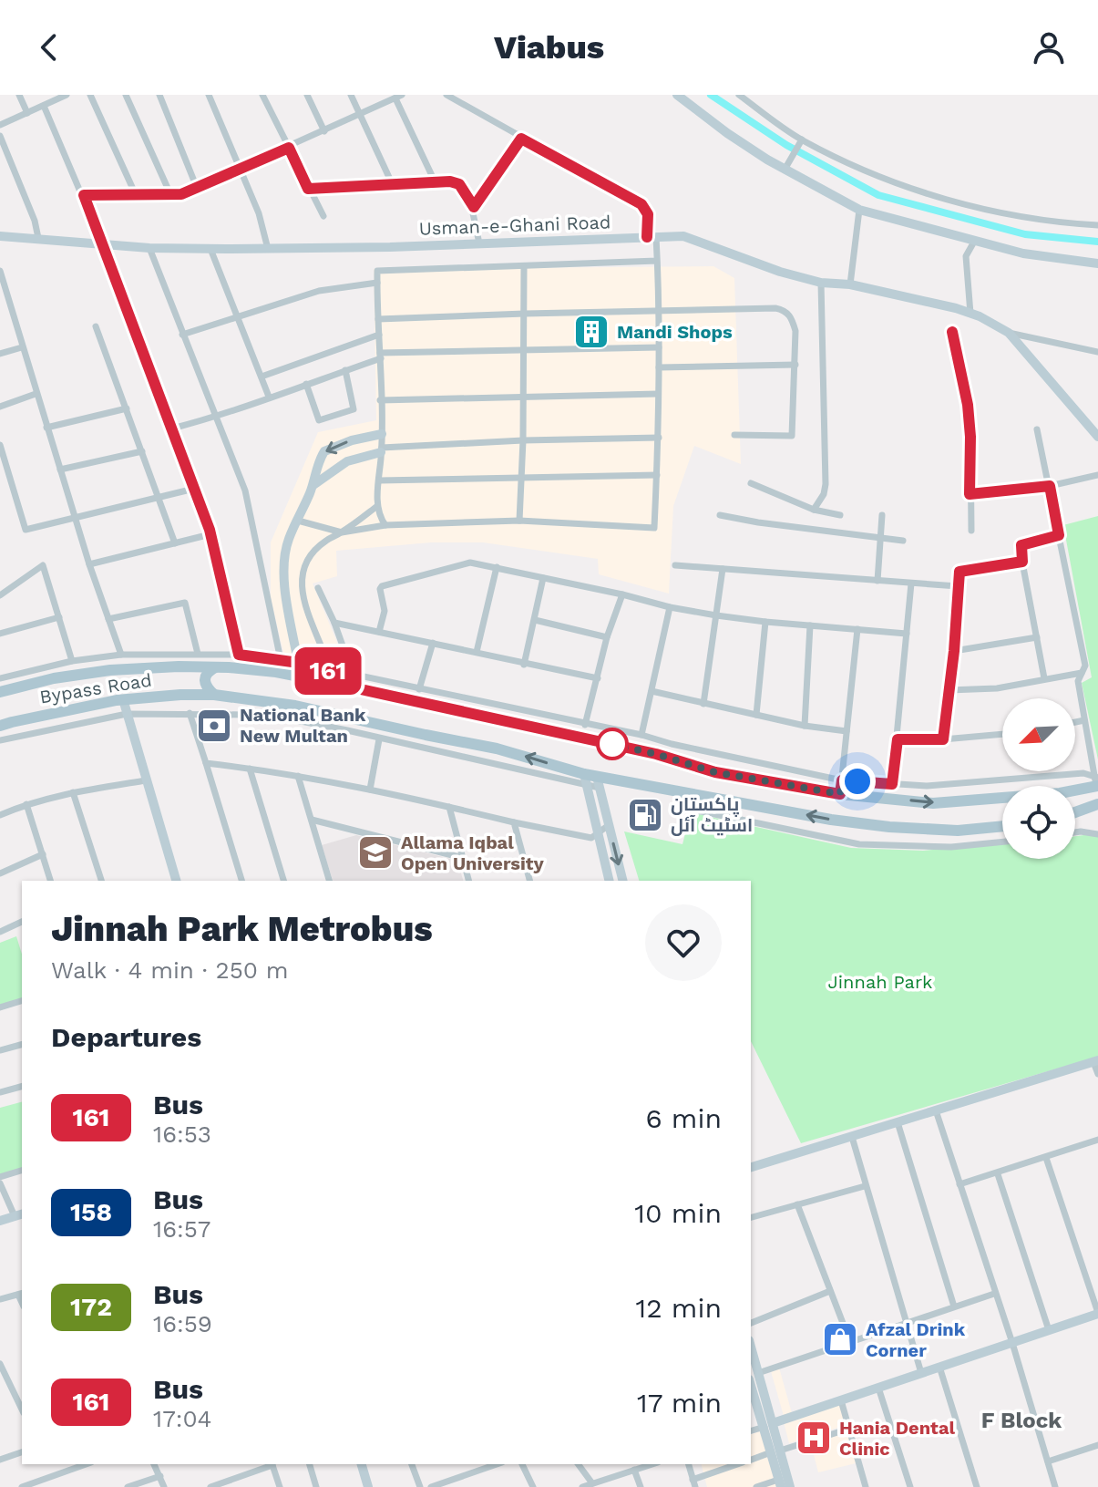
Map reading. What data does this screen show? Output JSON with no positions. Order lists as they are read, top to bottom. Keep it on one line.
{"streets":{"main road":["Bypass Road"],"street":["Usman-e-Ghani Road"]},"districts":["F Block"],"parks":["Jinnah Park"],"places":{"building":["Mandi Shops"],"bank":["National Bank New Multan"],"fuel station":["پاکستان اسٹیٹ آئل"],"school or university":["Allama Iqbal Open University"],"shop":["Afzal Drink Corner"],"hospital":["Hania Dental Clinic"]},"lines":["bus line 161"],"north":"bottom left","page":{"header":"Viabus","on_map":"161","heading":[["Jinnah Park Metrobus","Walk · 4 min · 250 m"],"Departures"],"list":[{"mark":"161","name":"Bus","note":"16:53","value":"6 min"},{"mark":"158","name":"Bus","note":"16:57","value":"10 min"},{"mark":"172","name":"Bus","note":"16:59","value":"12 min"},{"mark":"161","name":"Bus","note":"17:04","value":"17 min"}]}}
